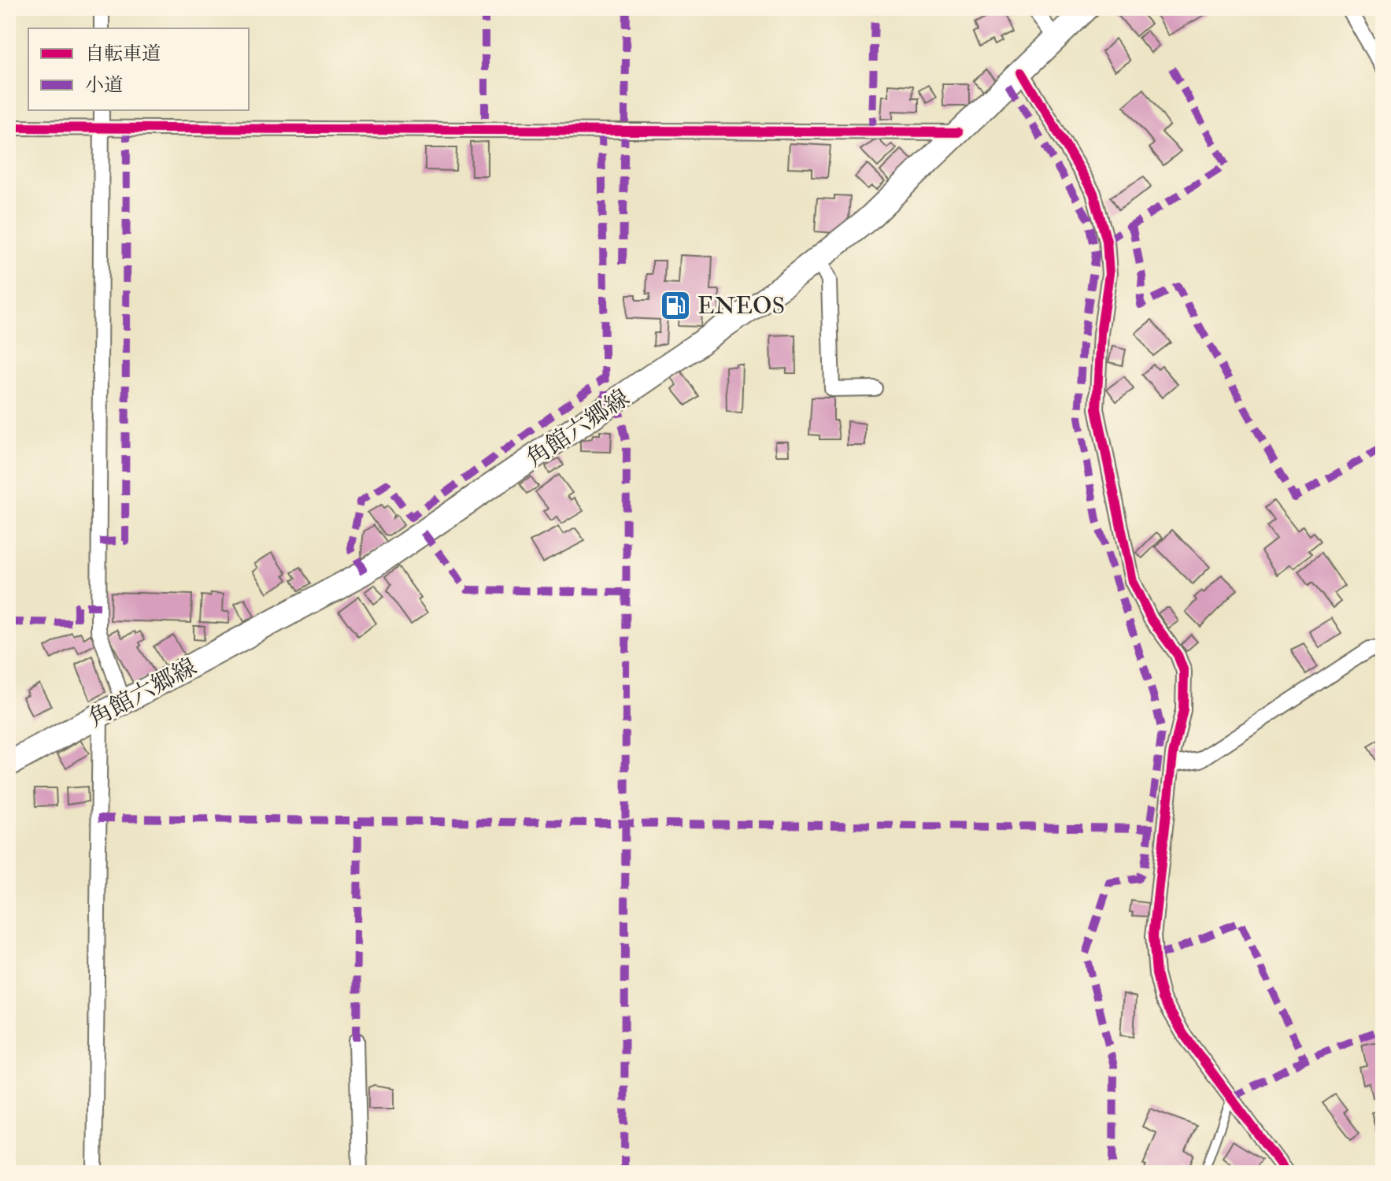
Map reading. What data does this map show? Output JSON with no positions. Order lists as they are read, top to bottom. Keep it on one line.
{"streets":{"main road":["角館六郷線"]},"places":{"fuel station":["ENEOS"]},"legend":["自転車道","小道"]}
